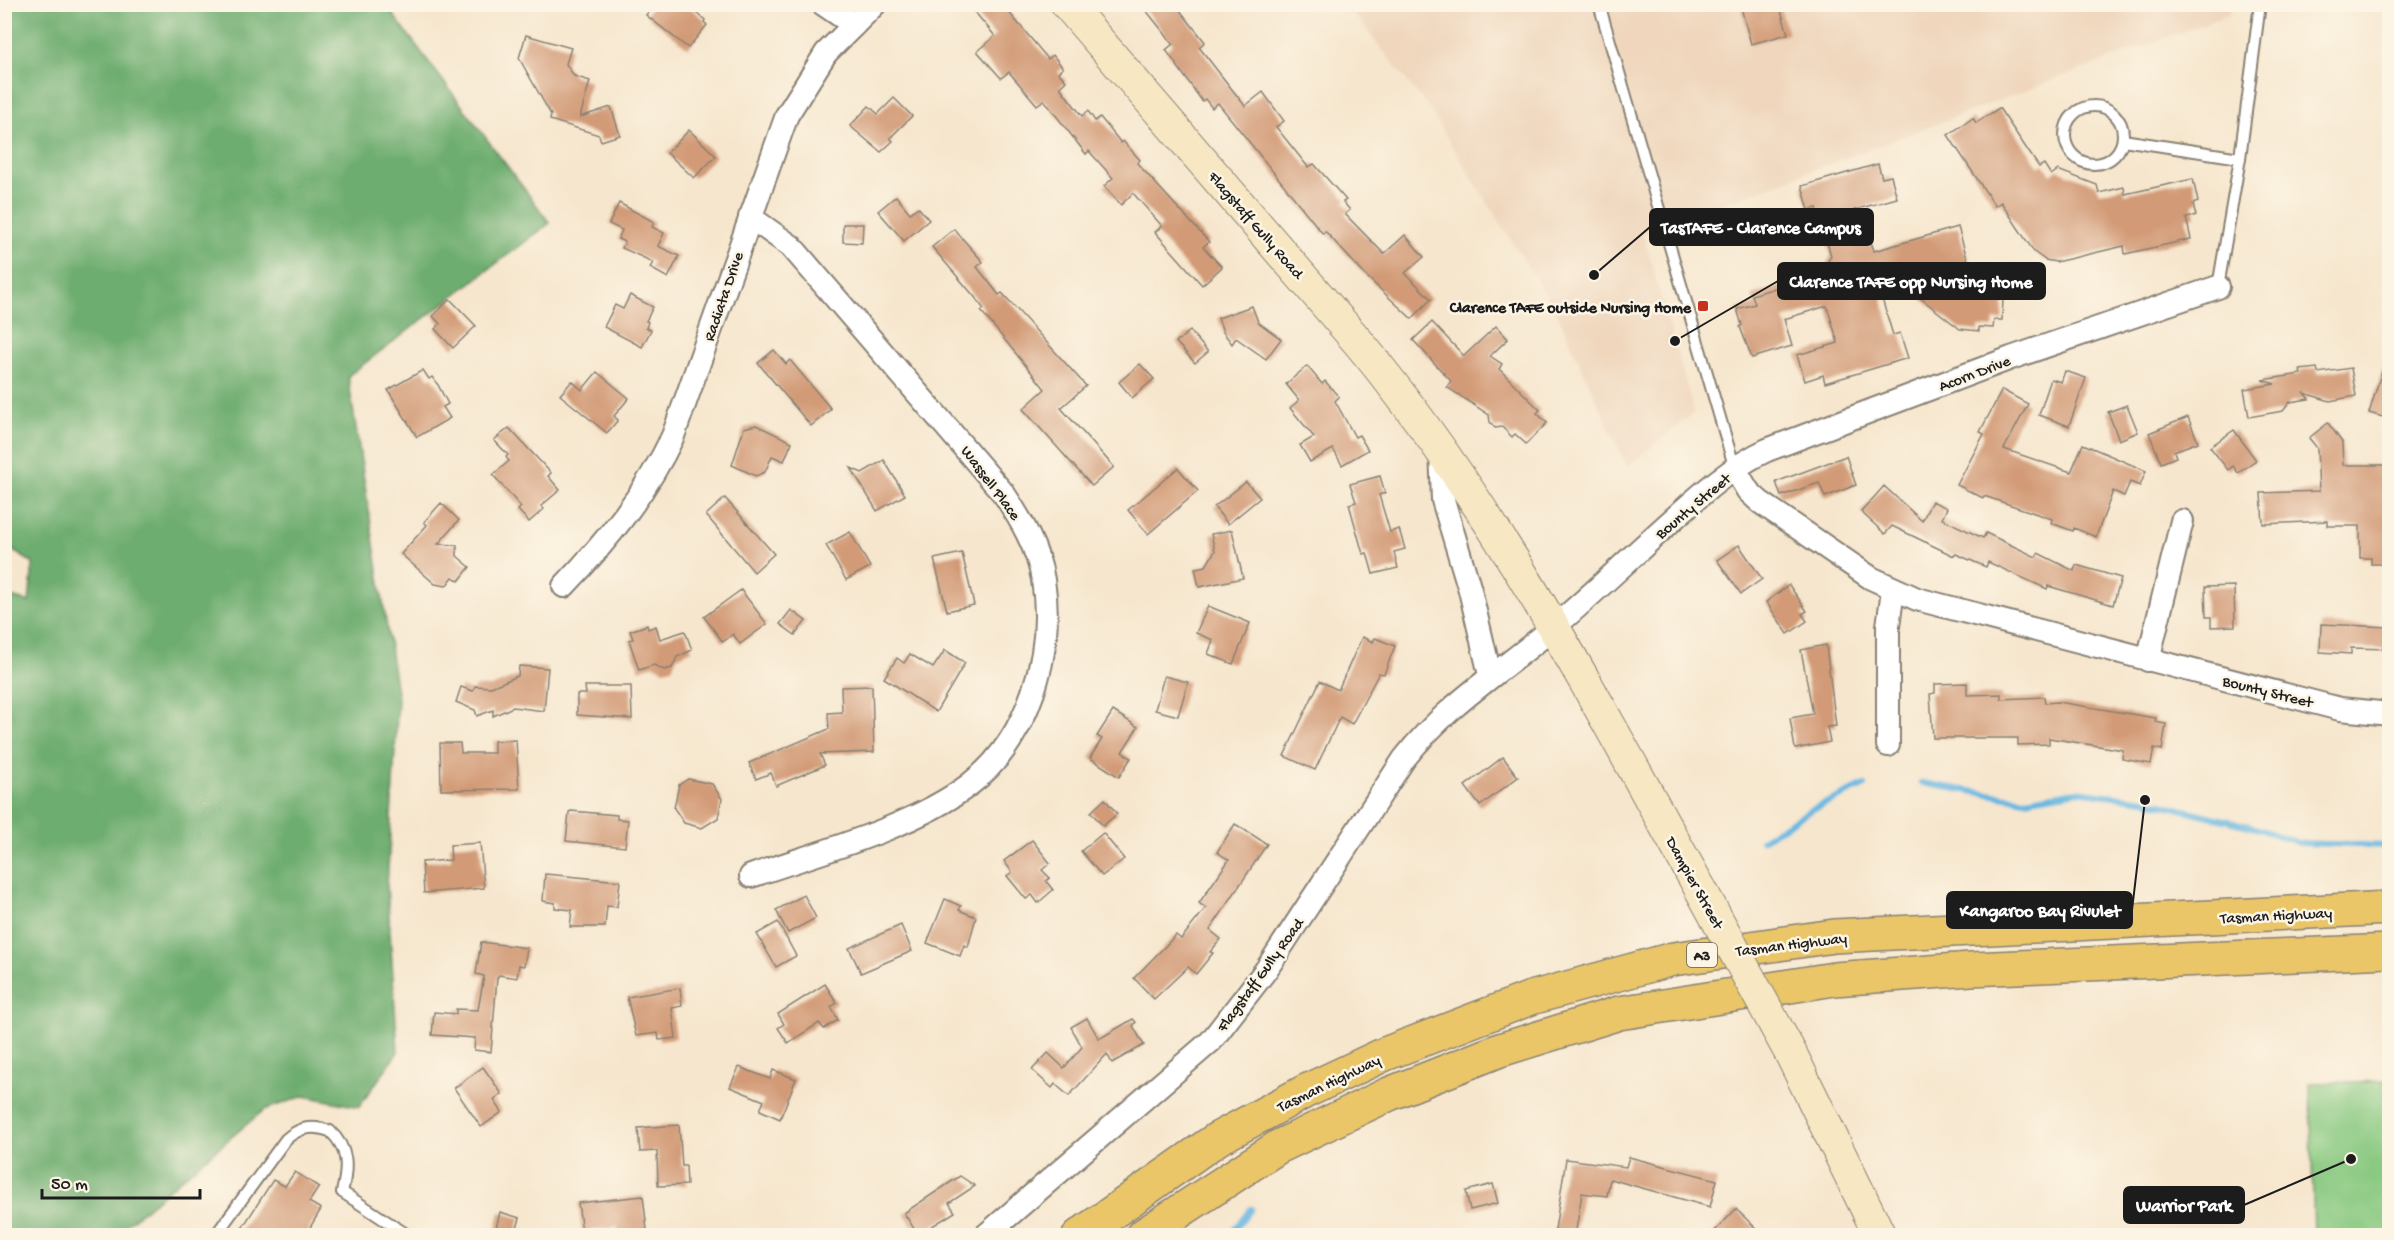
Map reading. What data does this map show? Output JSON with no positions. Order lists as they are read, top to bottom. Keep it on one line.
{"streets":{"highway":["Tasman Highway","A3"],"street":["Flagstaff Gully Road","Radiata Drive","Acorn Drive","Wassell Place","Bounty Street","Dampier Street"]},"crossings":[["Flagstaff Gully Road","Bounty Street"],["Flagstaff Gully Road","Dampier Street"],["Radiata Drive","Wassell Place"],["Acorn Drive","Bounty Street"],["Bounty Street","Dampier Street"]],"places":{"other":["TasTAFE - Clarence Campus","Clarence TAFE opp Nursing Home","Kangaroo Bay Rivulet","Warrior Park"],"transit":["Clarence TAFE outside Nursing Home"]},"scale_bar":"50 m"}
